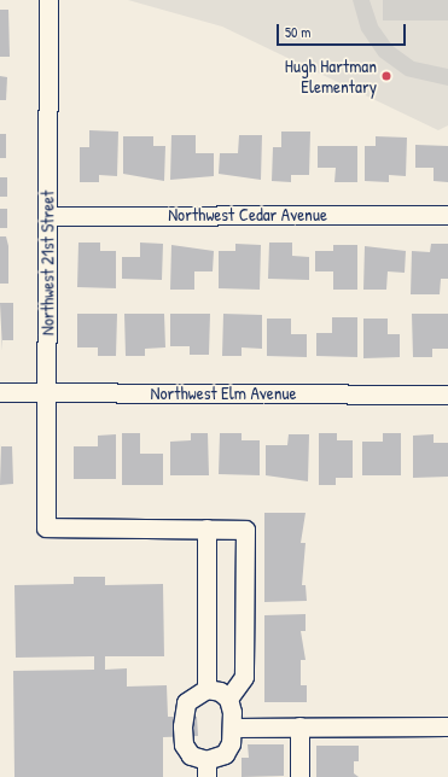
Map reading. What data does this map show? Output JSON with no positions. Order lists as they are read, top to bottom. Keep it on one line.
{"streets":{"street":["Northwest Cedar Avenue","Northwest 21st Street","Northwest Elm Avenue"]},"crossings":[["Northwest Cedar Avenue","Northwest 21st Street"],["Northwest 21st Street","Northwest Elm Avenue"]],"places":["Hugh Hartman Elementary"],"scale_bar":"50 m"}
